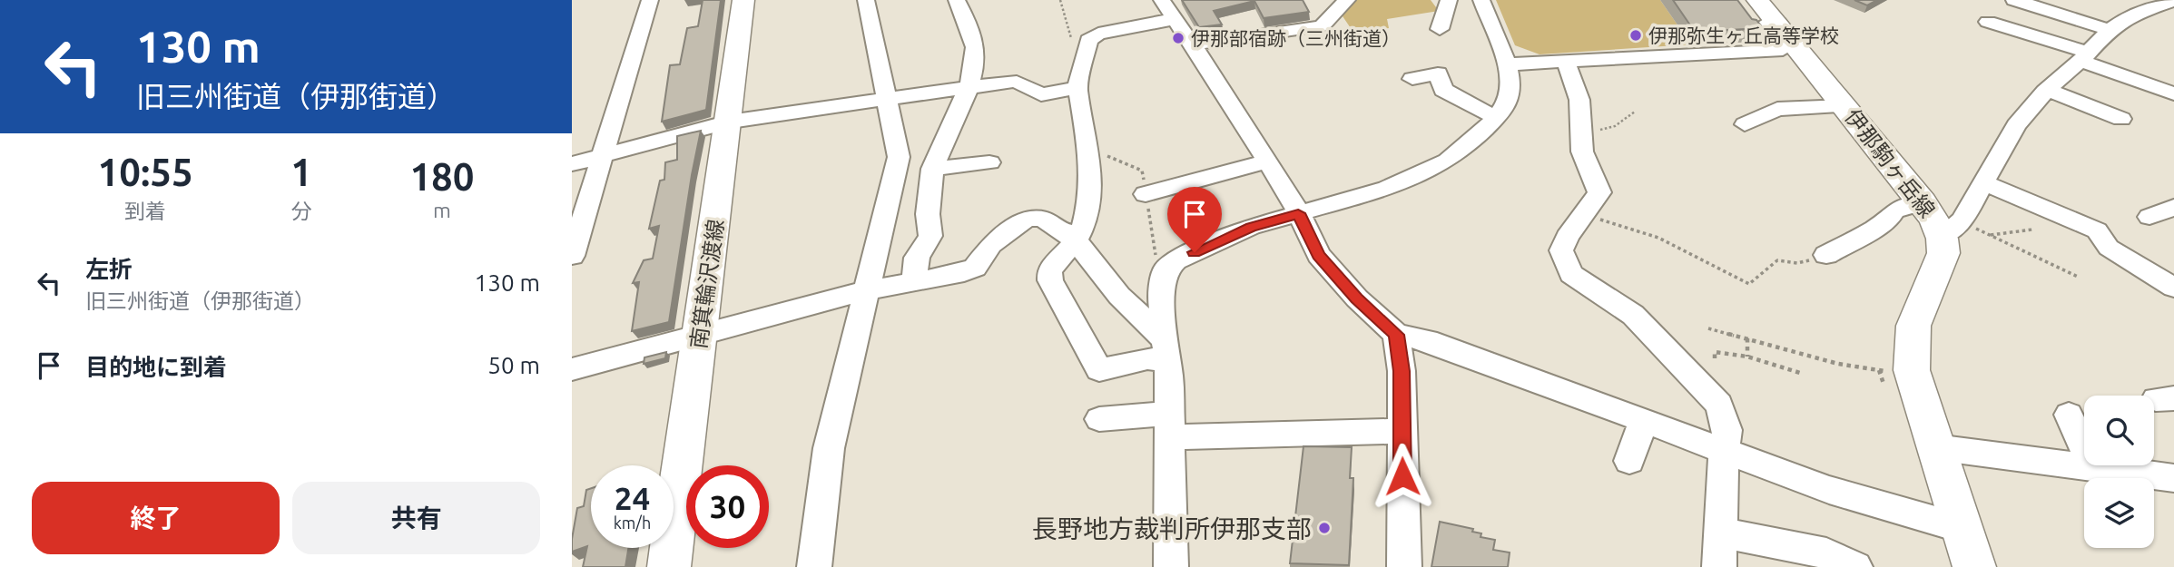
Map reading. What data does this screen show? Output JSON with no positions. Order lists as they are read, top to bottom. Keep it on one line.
{"streets":{"main road":["伊那駒ヶ岳線","南箕輪沢渡線"]},"places":["伊那弥生ヶ丘高等学校","伊那部宿跡（三州街道）","長野地方裁判所伊那支部"],"page":{"turn":["130 m","旧三州街道（伊那街道）"],"eta":["10:55","到着","1","分","180","m"],"list":[{"name":"左折","note":"旧三州街道（伊那街道）","value":"130 m"},{"name":"目的地に到着","value":"50 m"}],"speed":"24 km/h","limit":"30","buttons":["終了","共有"]}}
